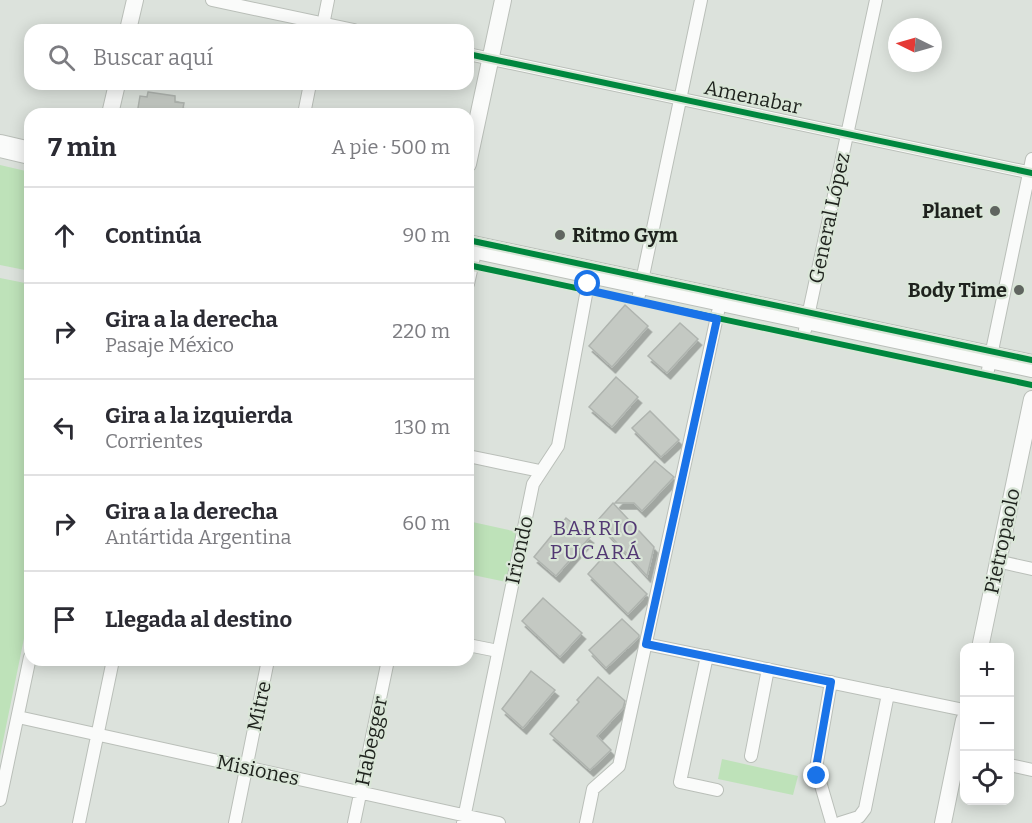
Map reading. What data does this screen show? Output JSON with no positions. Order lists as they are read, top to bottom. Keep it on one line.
{"streets":{"street":["Amenabar","General López","Pietropaolo","Iriondo","Mitre","Habegger","Misiones"]},"crossings":[["Amenabar","General López"],["Iriondo","Misiones"],["Mitre","Misiones"],["Habegger","Misiones"]],"districts":["BARRIO PUCARÁ"],"places":["Planet","Ritmo Gym","Body Time"],"north":"left","page":{"search":"Buscar aquí","heading":["7 min","A pie · 500 m"],"list":[["Continúa","90 m"],["Gira a la derecha","Pasaje México","220 m"],["Gira a la izquierda","Corrientes","130 m"],["Gira a la derecha","Antártida Argentina","60 m"],"Llegada al destino"],"map_buttons":["+","−"]}}
